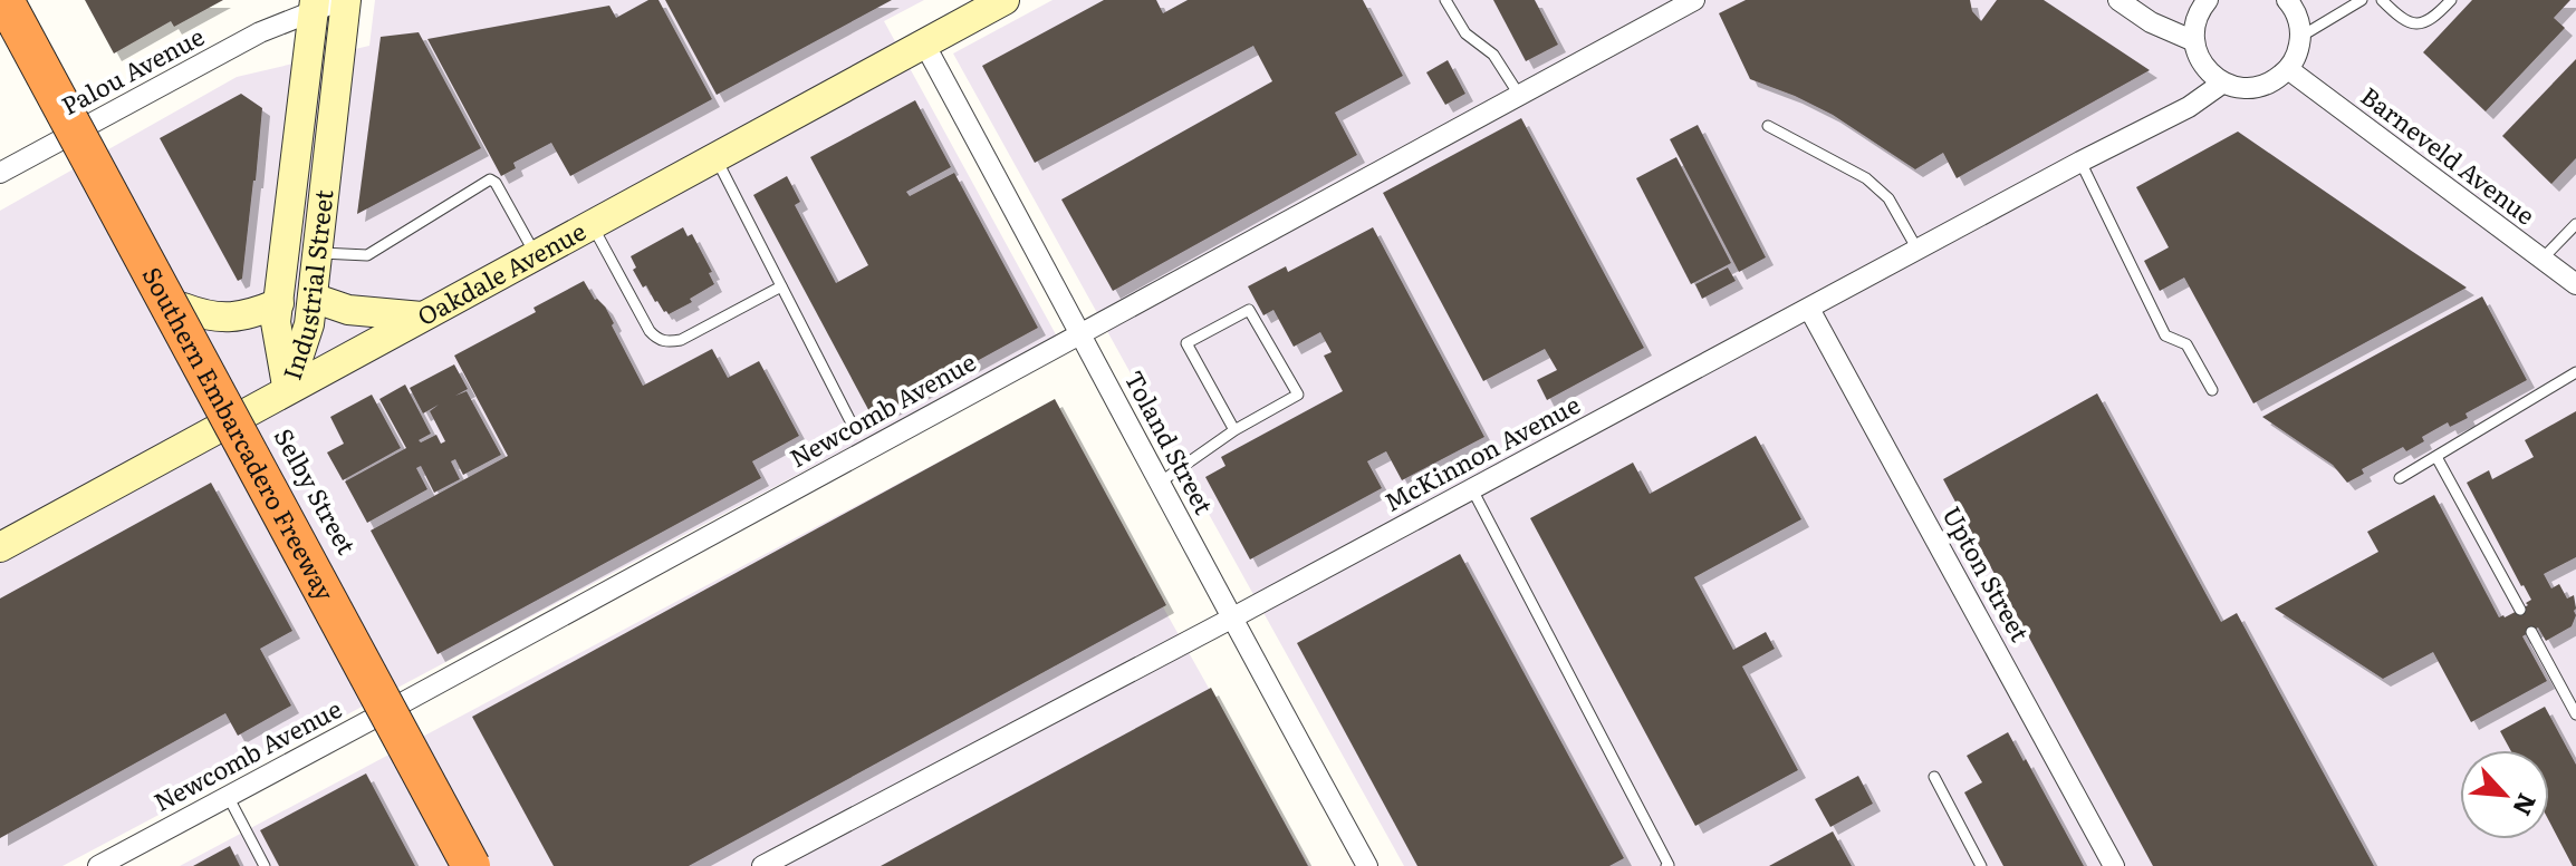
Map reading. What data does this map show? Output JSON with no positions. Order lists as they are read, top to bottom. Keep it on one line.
{"streets":{"highway":["Southern Embarcadero Freeway"],"main road":["Oakdale Avenue","Industrial Street"],"street":["Palou Avenue","Barneveld Avenue","Newcomb Avenue","Toland Street","McKinnon Avenue","Selby Street","Upton Street"]},"crossings":[["Palou Avenue","Industrial Street"],["Palou Avenue","Selby Street"],["Oakdale Avenue","Industrial Street"],["Oakdale Avenue","Toland Street"],["Oakdale Avenue","Selby Street"],["Newcomb Avenue","Toland Street"],["Newcomb Avenue","Selby Street"],["Southern Embarcadero Freeway","Selby Street"],["Toland Street","McKinnon Avenue"],["McKinnon Avenue","Upton Street"]],"north":"bottom right"}
